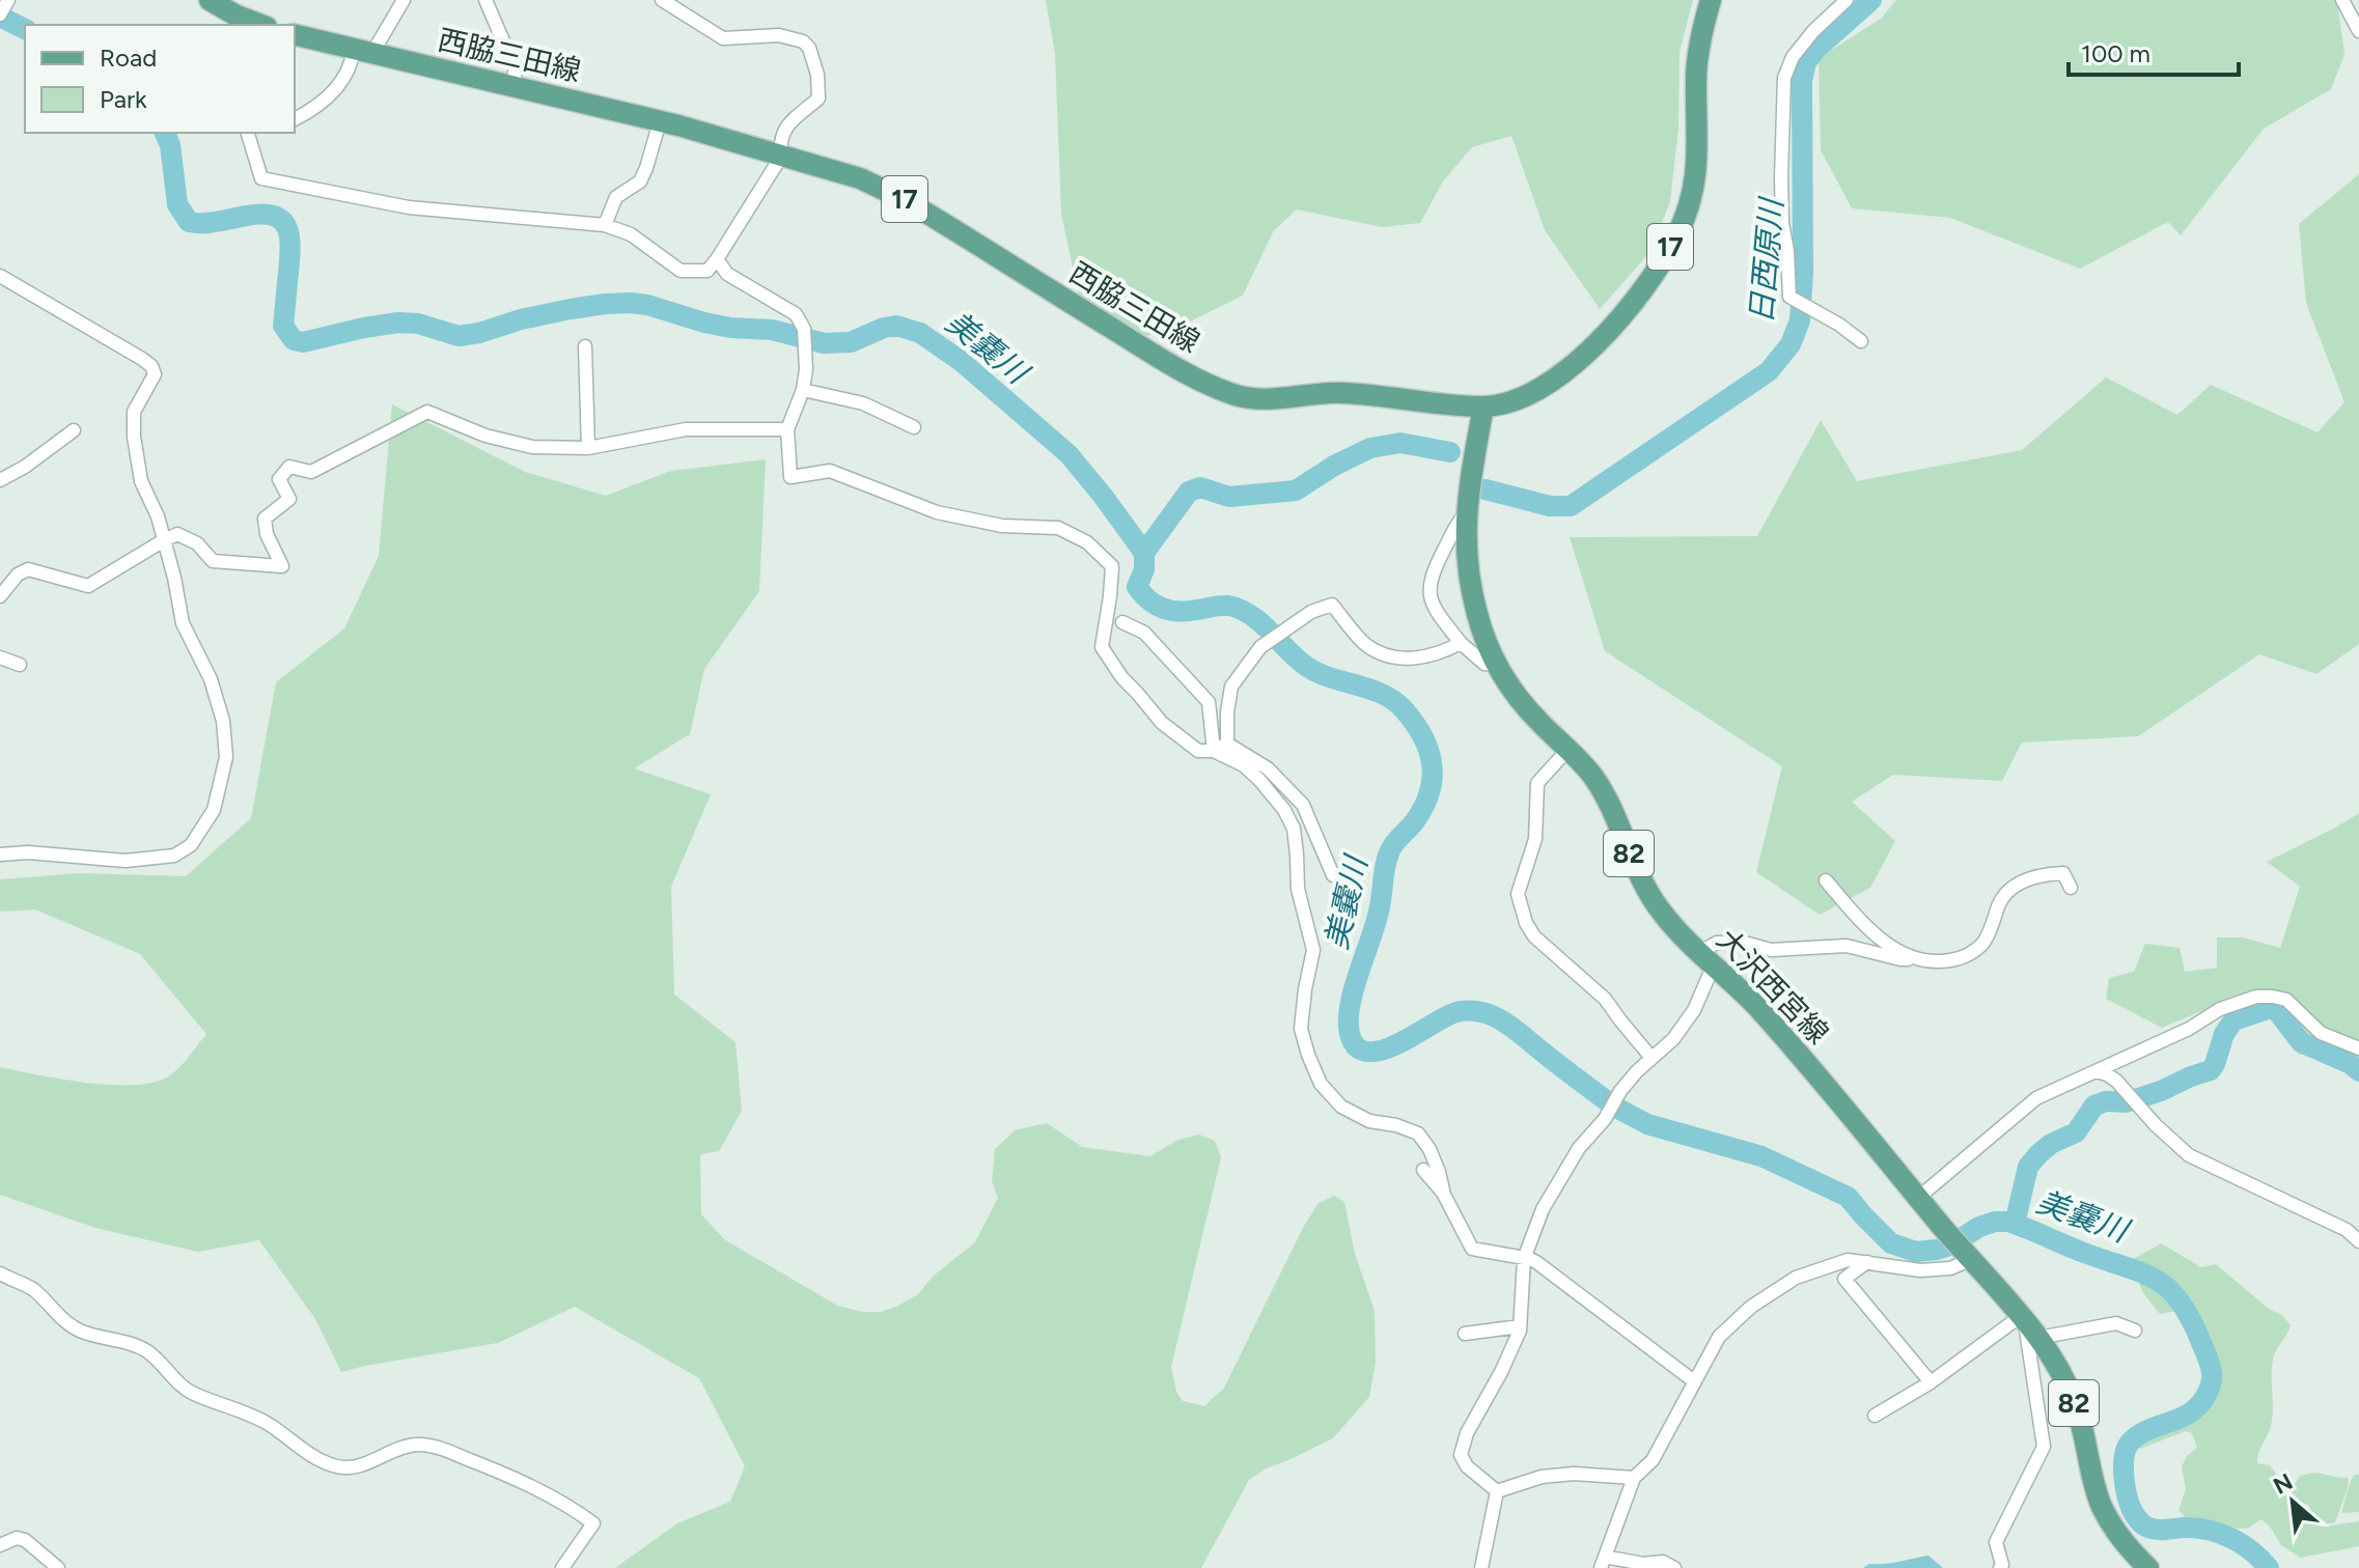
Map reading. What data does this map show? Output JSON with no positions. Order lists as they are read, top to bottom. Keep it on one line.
{"streets":{"main road":["西脇三田線","17","82","大沢西宮線"]},"crossings":[["西脇三田線","大沢西宮線"]],"water":["日西原川","美嚢川"],"legend":["Road","Park"],"scale_bar":"100 m","north":"top left"}
